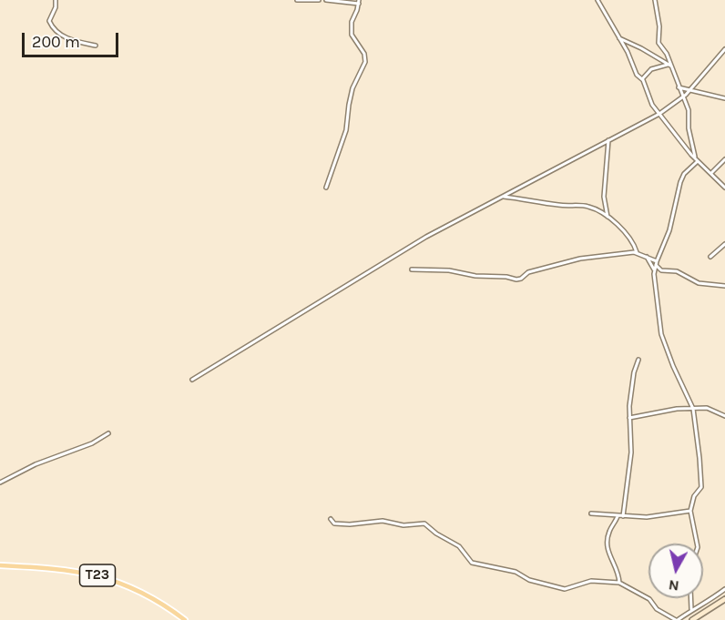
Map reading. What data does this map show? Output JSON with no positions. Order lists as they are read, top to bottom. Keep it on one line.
{"streets":{"main road":["T23"]},"scale_bar":"200 m","north":"bottom"}
